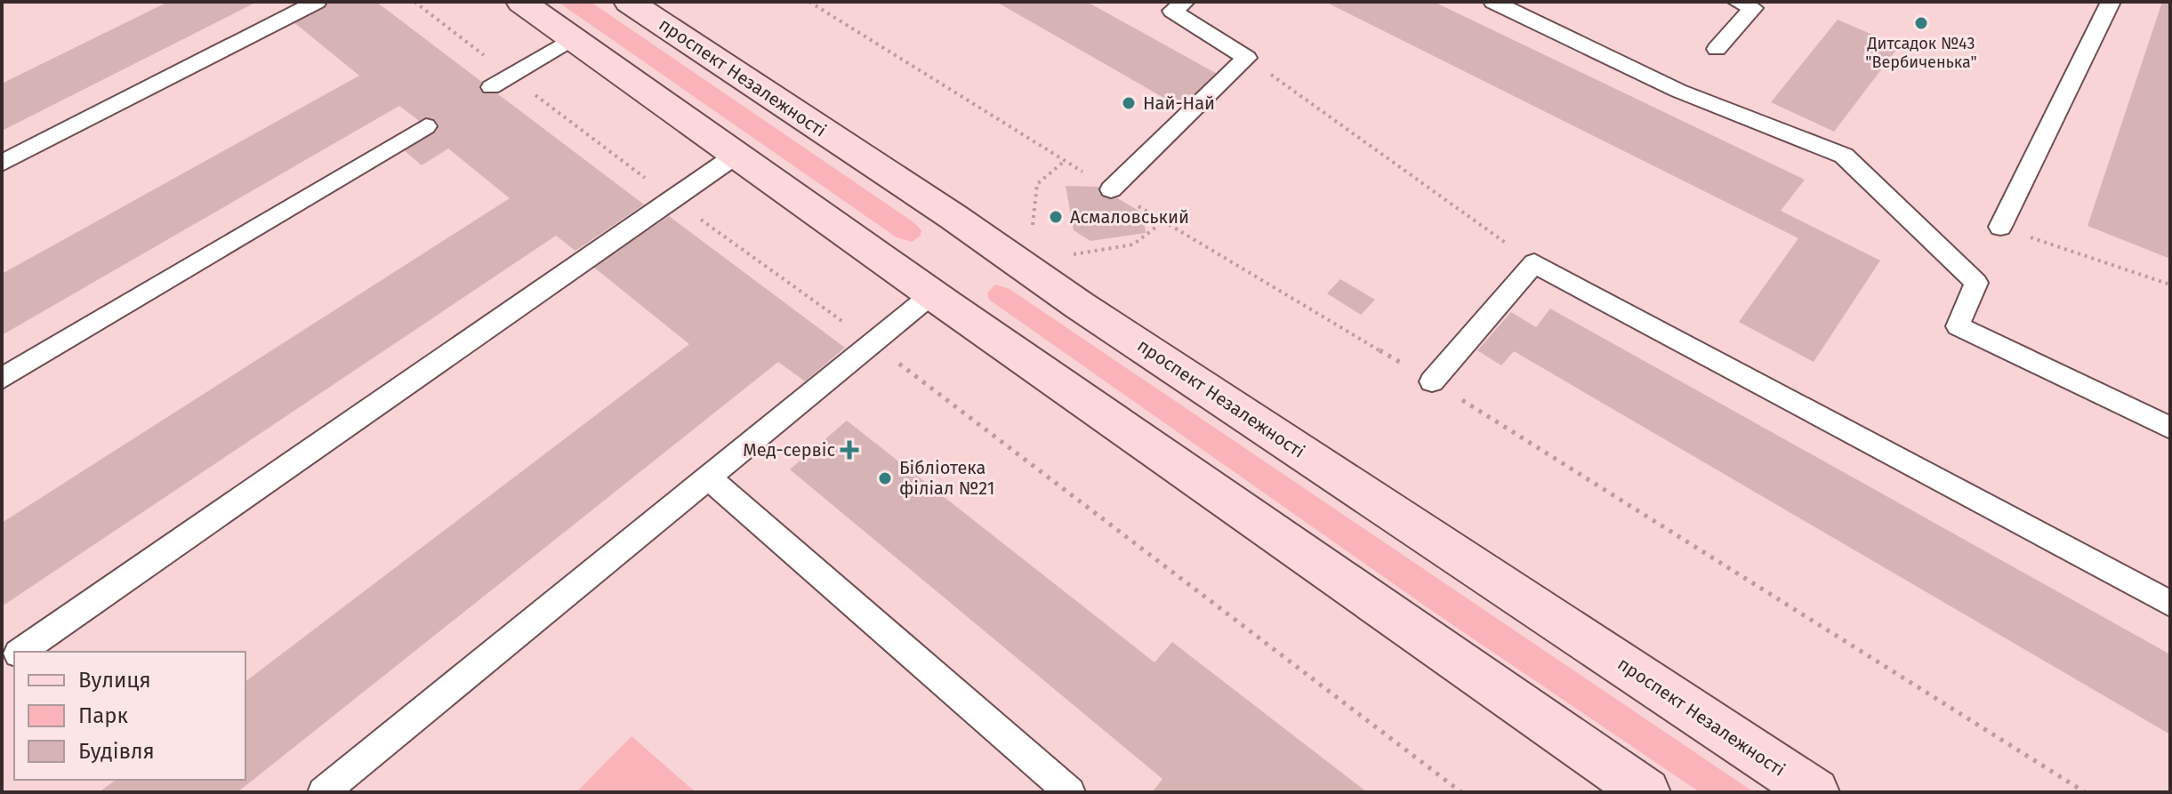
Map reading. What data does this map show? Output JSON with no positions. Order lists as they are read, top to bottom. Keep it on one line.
{"streets":{"main road":["проспект Незалежності"]},"places":{"other":["Дитсадок №43 \"Вербиченька\"","Най-Най","Асмаловський","Бібліотека філіал №21"],"health":["Мед-сервіс"]},"legend":["Вулиця","Парк","Будівля"]}
